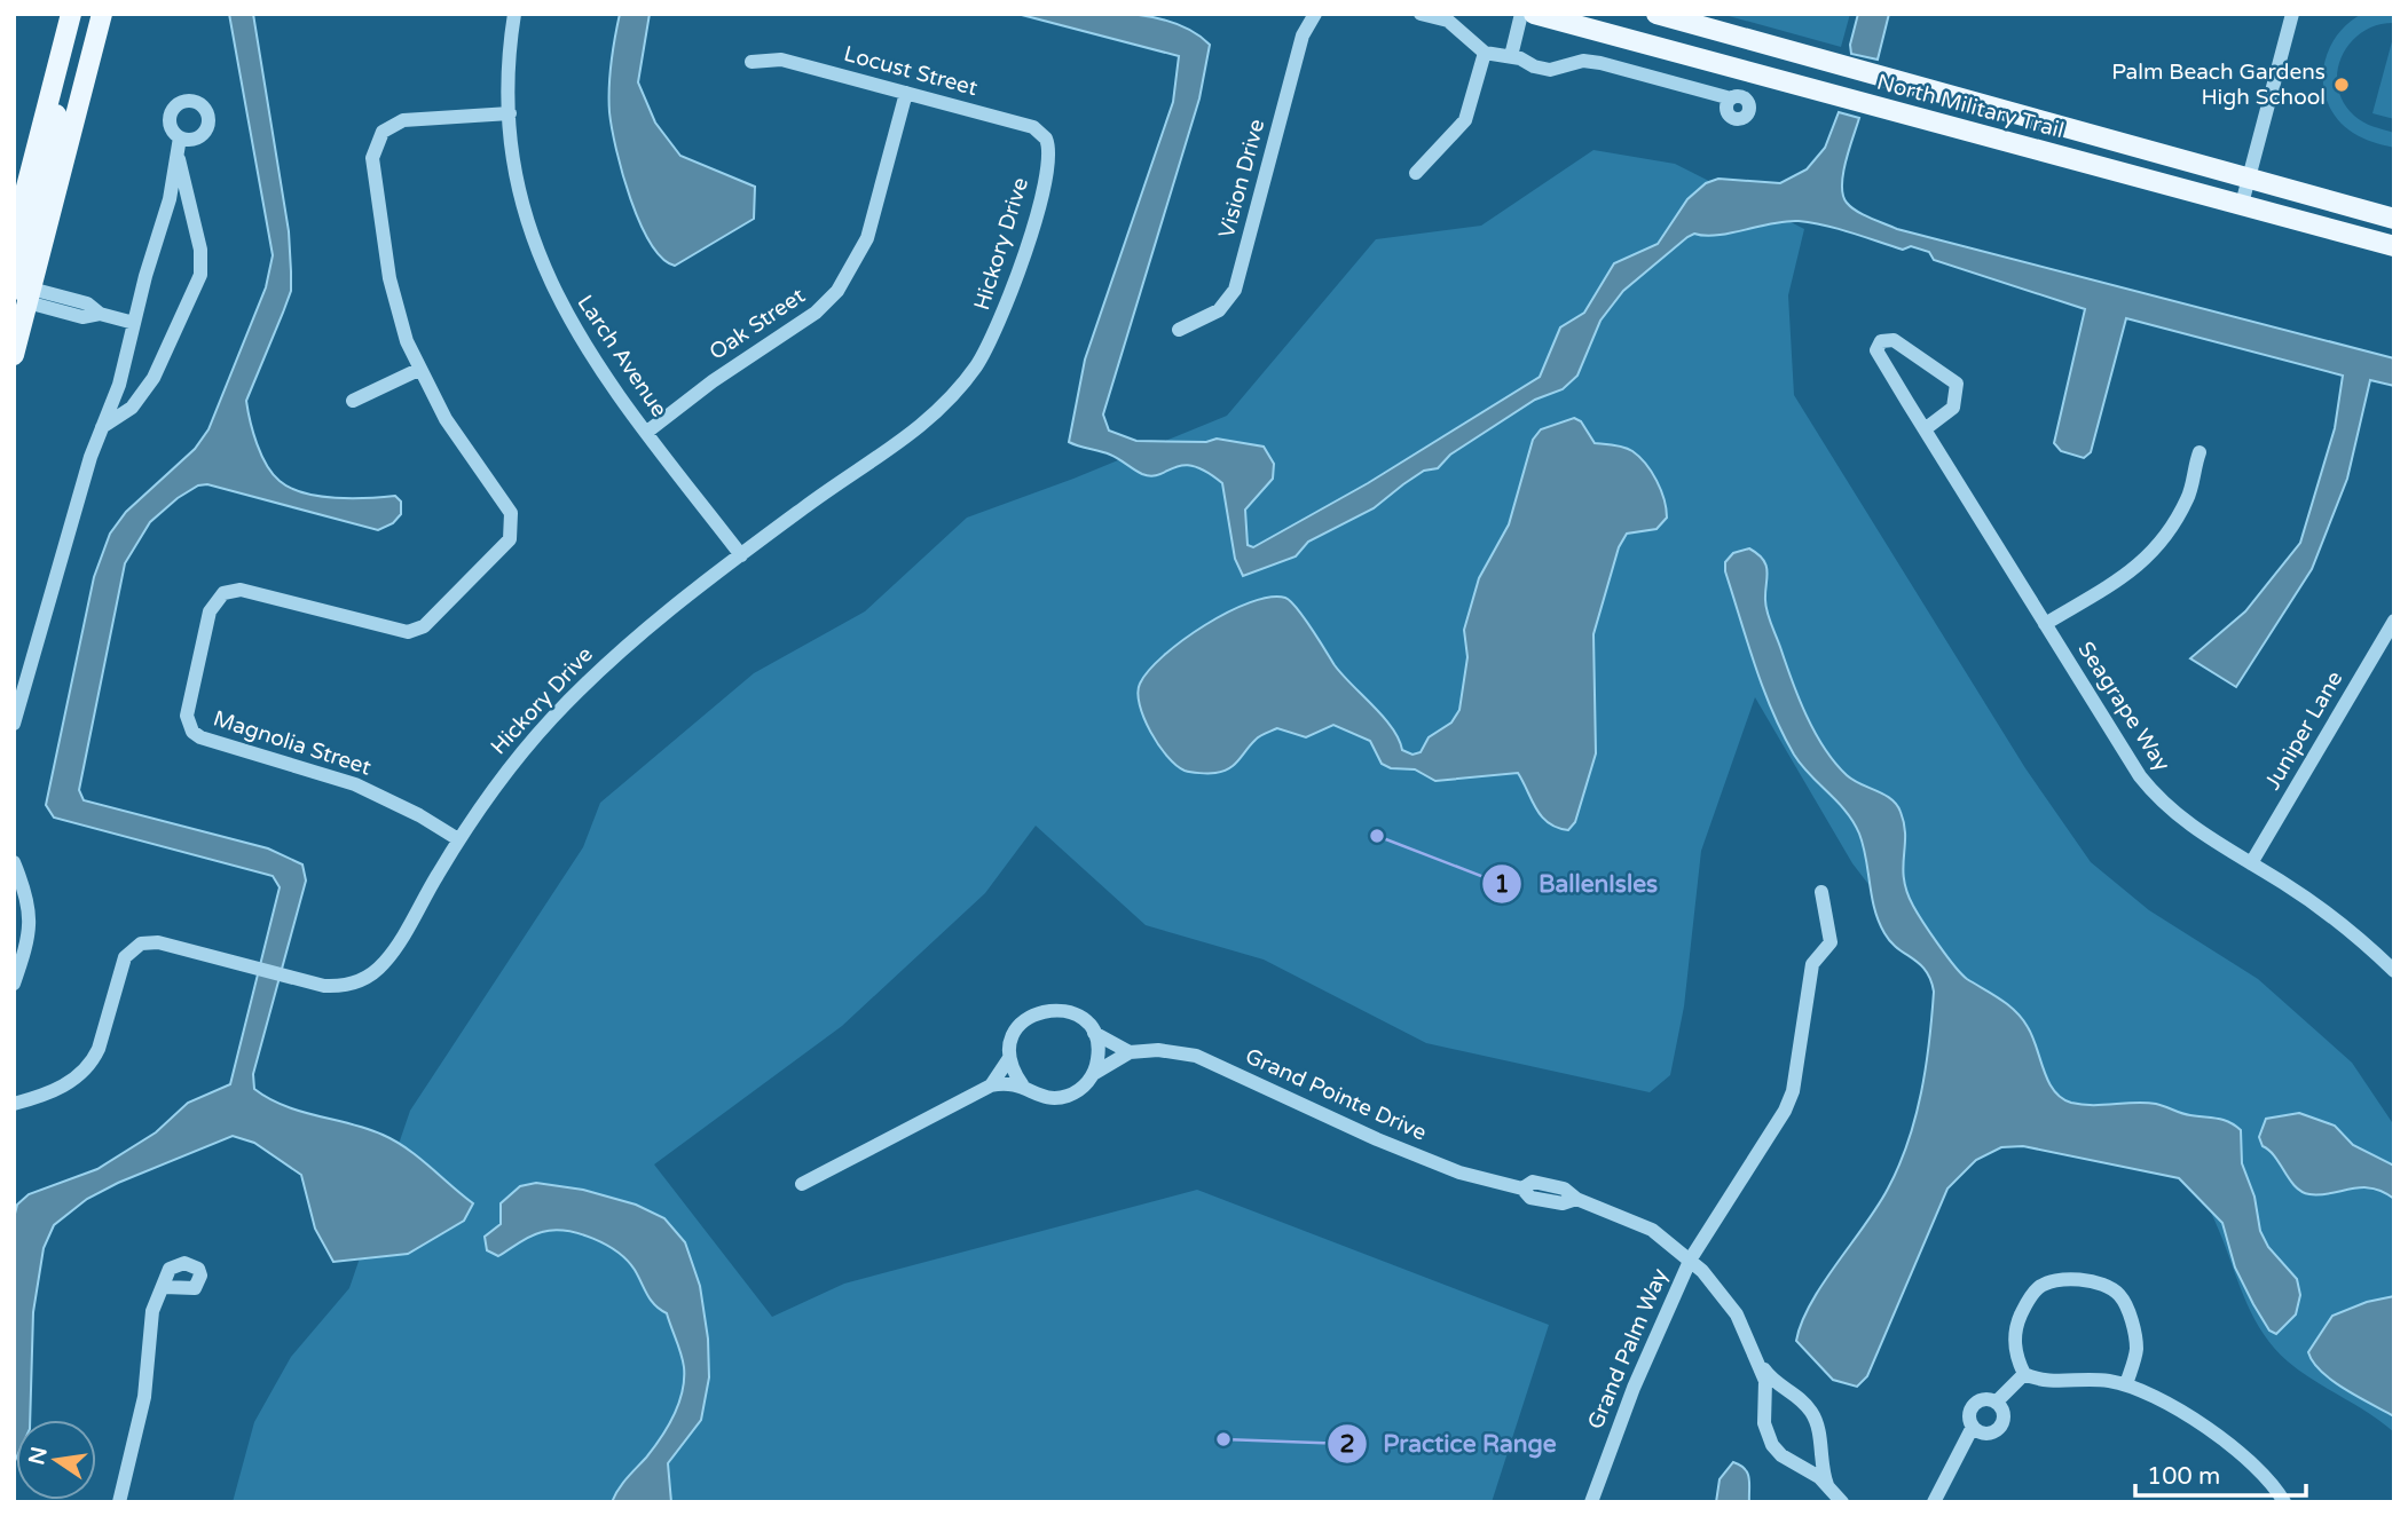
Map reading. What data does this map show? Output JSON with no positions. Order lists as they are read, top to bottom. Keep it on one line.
{"streets":{"main road":["North Military Trail"],"street":["Locust Street","Vision Drive","Hickory Drive","Oak Street","Larch Avenue","Seagrape Way","Juniper Lane","Magnolia Street","Grand Pointe Drive","Grand Palm Way"]},"crossings":[["Locust Street","Hickory Drive"],["Locust Street","Oak Street"],["Hickory Drive","Larch Avenue"],["Hickory Drive","Magnolia Street"],["Oak Street","Larch Avenue"],["Larch Avenue","Magnolia Street"],["Seagrape Way","Juniper Lane"],["Grand Pointe Drive","Grand Palm Way"]],"places":["Palm Beach Gardens High School","BallenIsles","Practice Range"],"scale_bar":"100 m","north":"left"}
